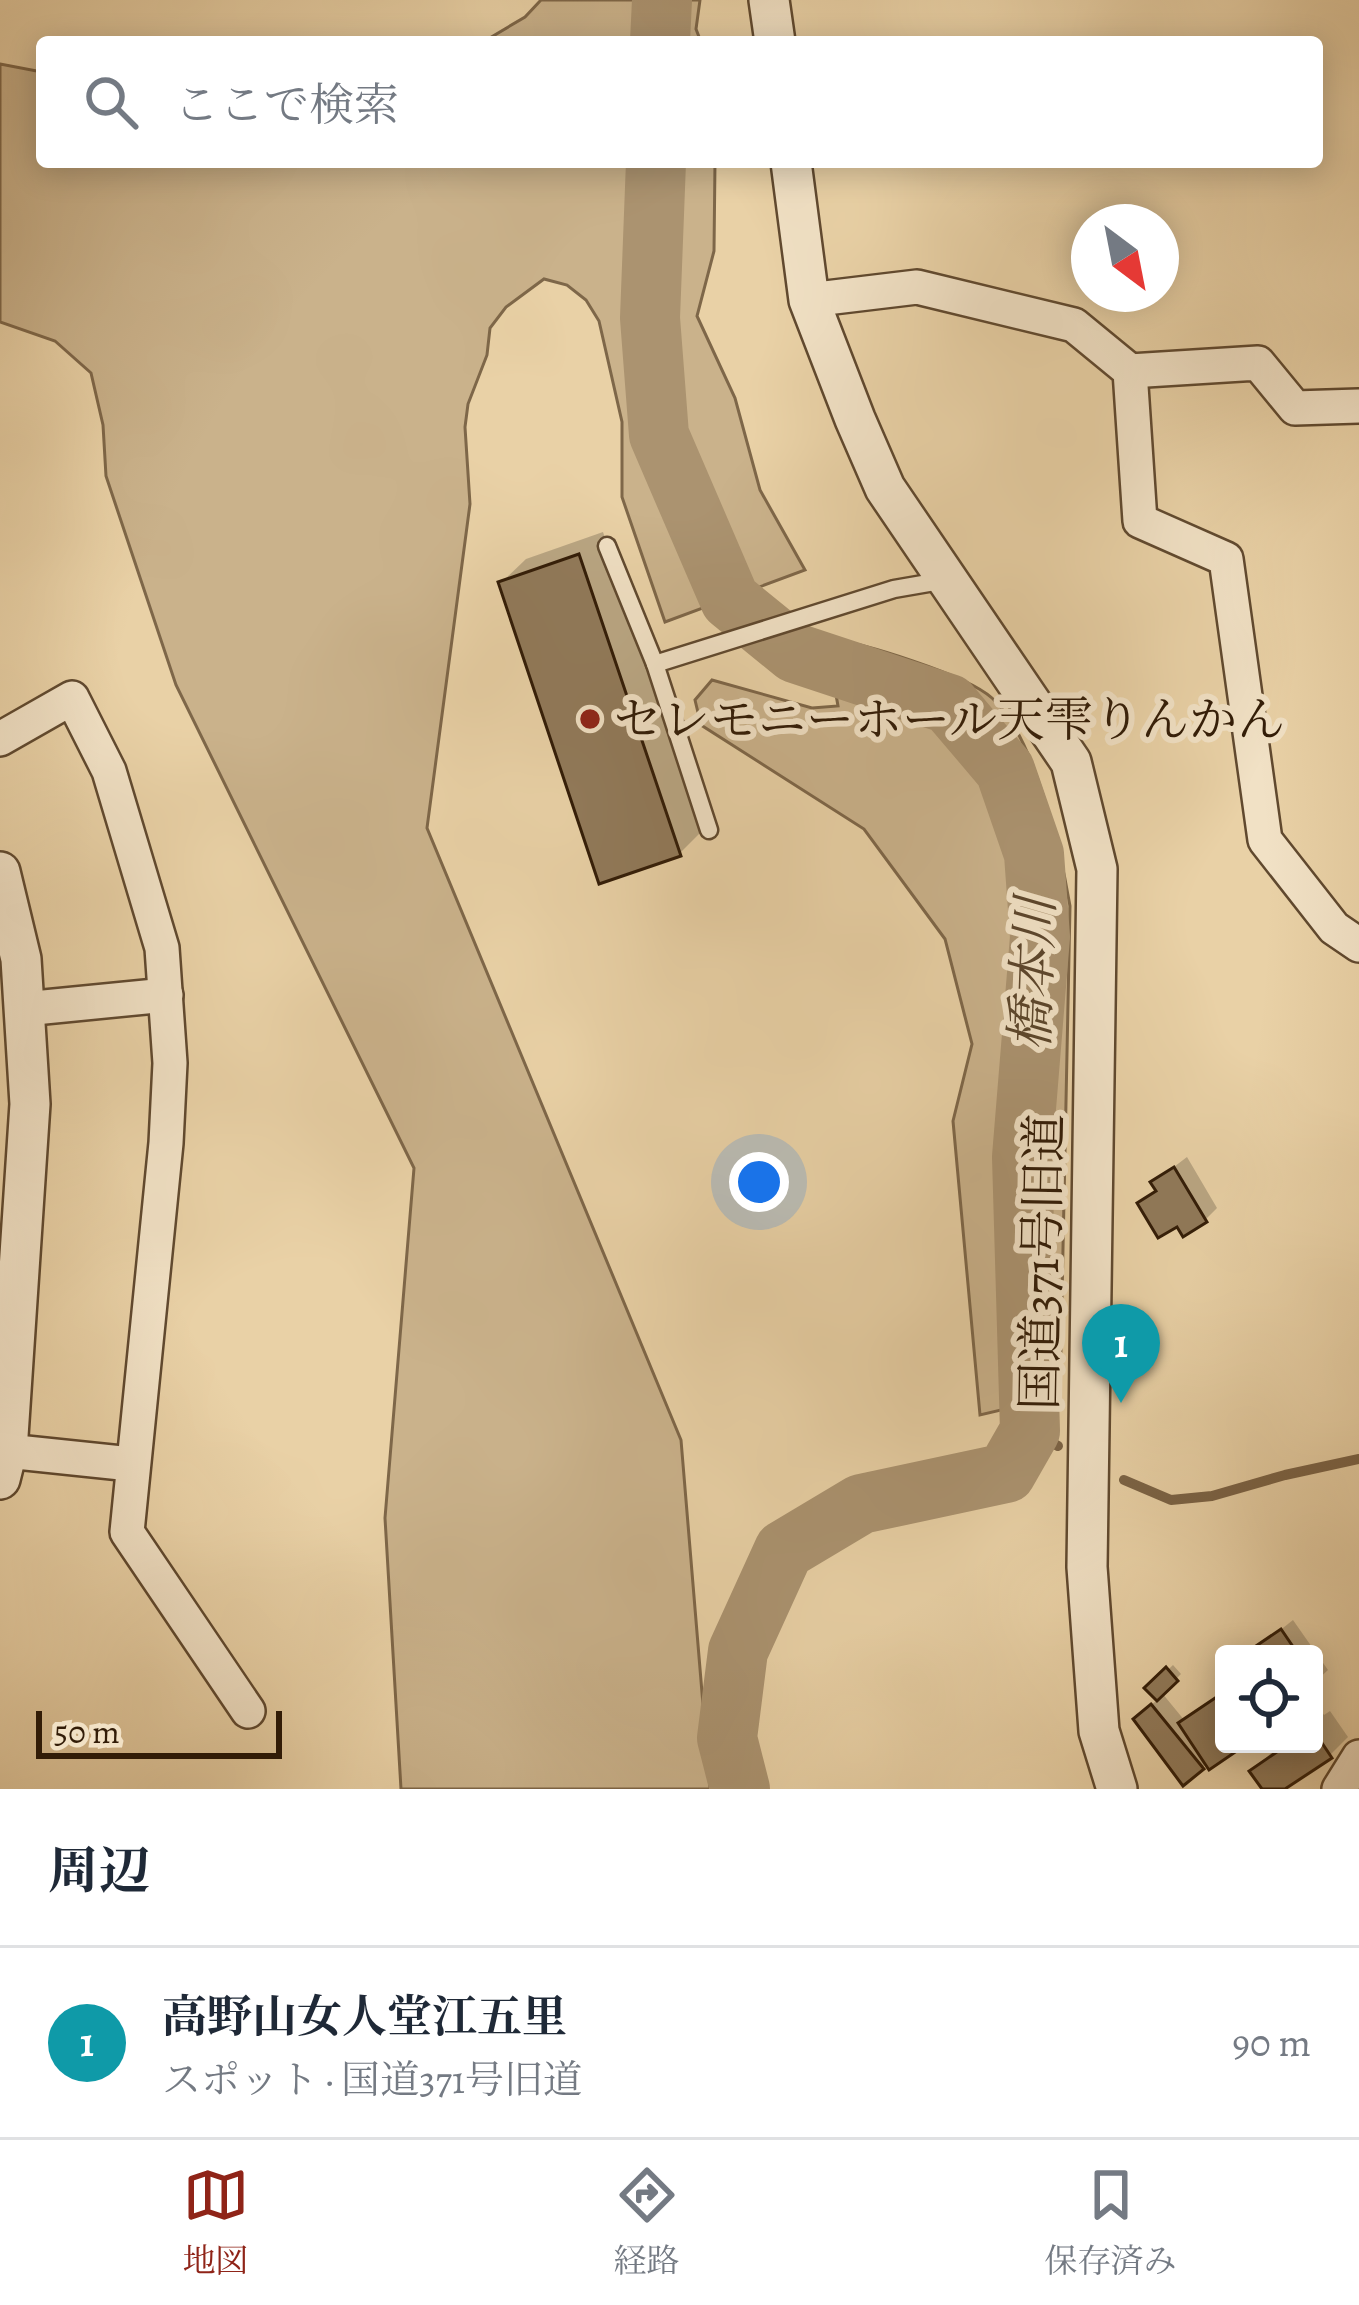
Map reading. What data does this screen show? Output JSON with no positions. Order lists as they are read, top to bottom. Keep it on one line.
{"streets":{"street":["国道371号旧道"]},"water":["橋本川"],"places":["セレモニーホール天雫りんかん"],"scale_bar":"50 m","north":"bottom right","page":{"search":"ここで検索","pins":"1","scale":"50 m","heading":"周辺","list":[{"mark":"1","name":"高野山女人堂江五里","note":"スポット · 国道371号旧道","value":"90 m"}],"nav":["地図","経路","保存済み"]}}
